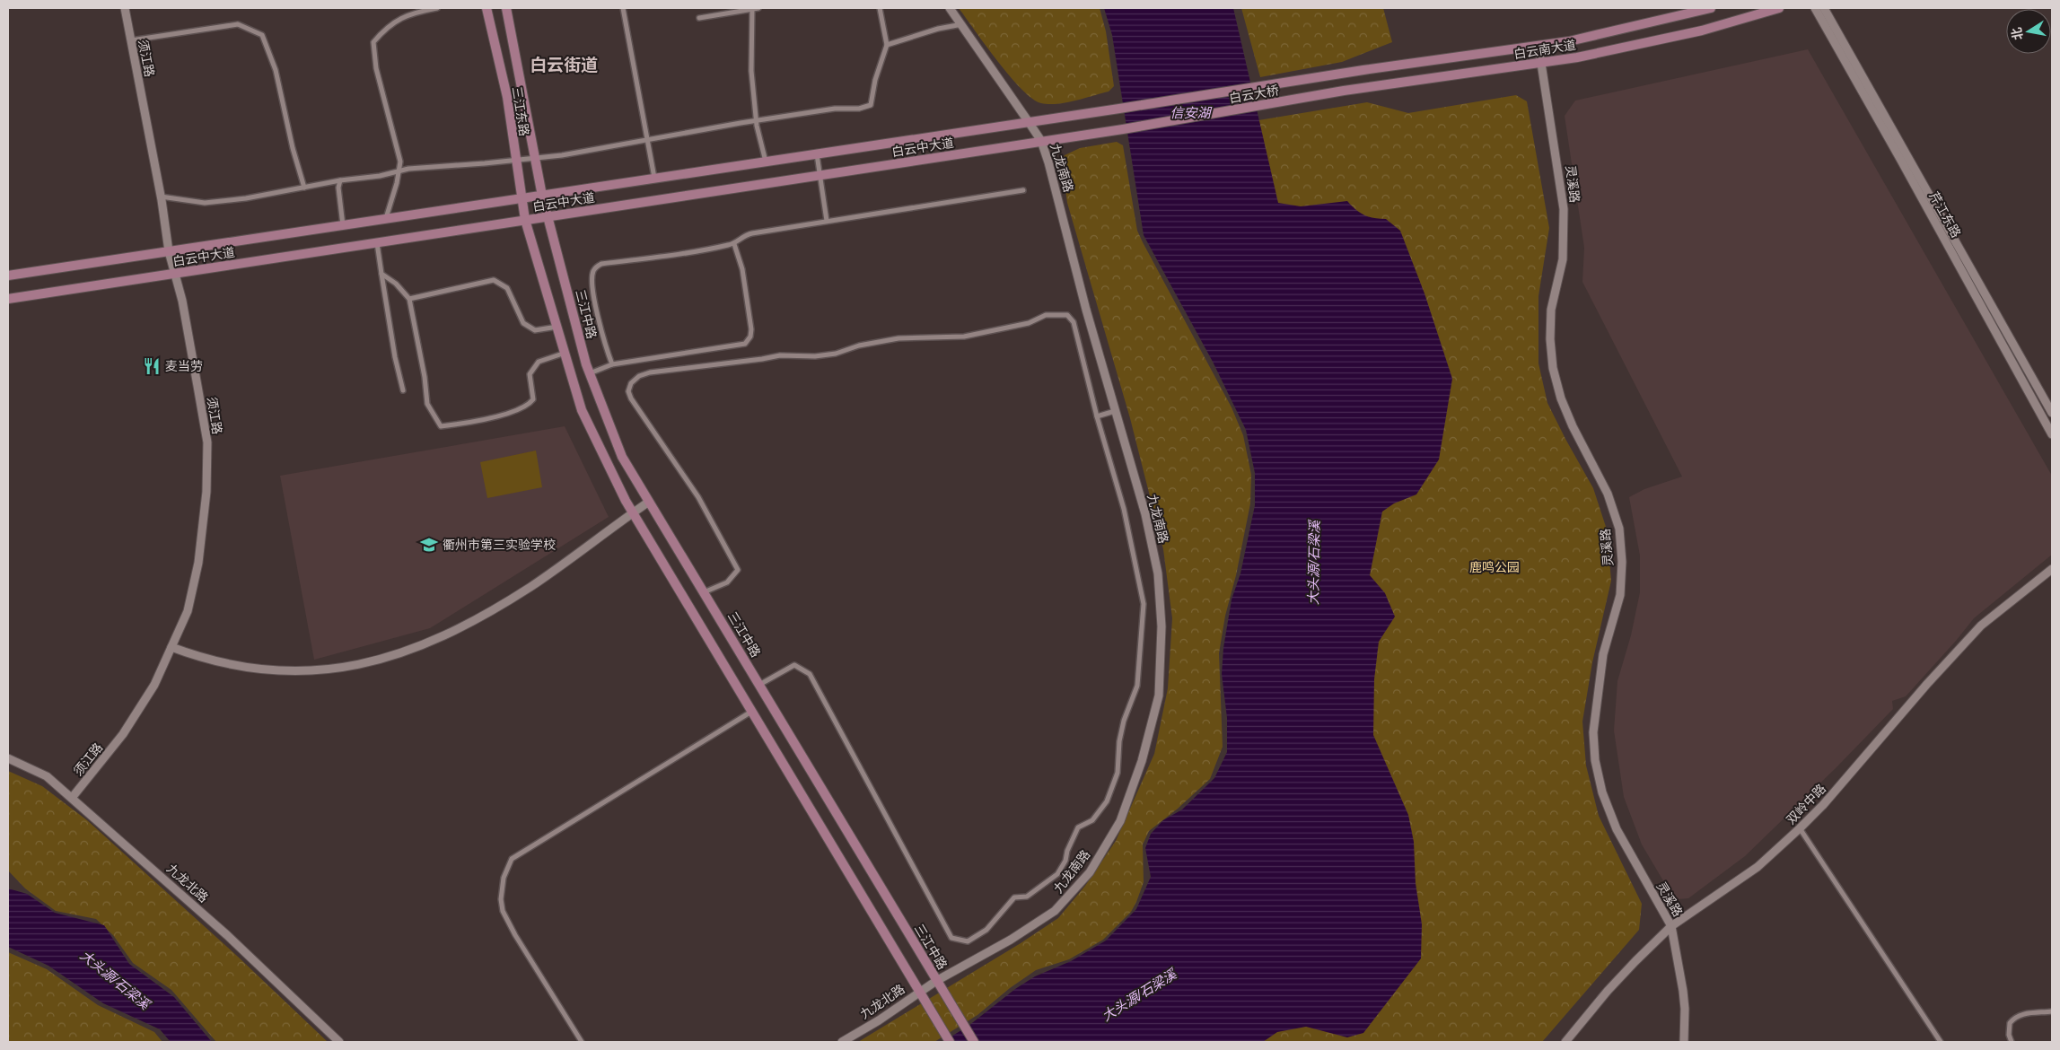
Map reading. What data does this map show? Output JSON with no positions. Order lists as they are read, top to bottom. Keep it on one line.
{"streets":{"main road":["白云南大道","白云大桥","三江东路","白云中大道","三江中路"],"street":["须江路","九龙南路","灵溪路","芹江东路","双岭中路","九龙北路"]},"crossings":[["白云南大道","白云大桥"],["白云南大道","灵溪路"],["须江路","白云中大道"],["须江路","九龙北路"],["白云大桥","白云中大道"],["三江东路","白云中大道"],["三江东路","三江中路"],["白云中大道","九龙南路"],["白云中大道","三江中路"],["九龙南路","三江中路"],["九龙南路","九龙北路"],["灵溪路","双岭中路"],["三江中路","九龙北路"]],"districts":["白云街道"],"water":["信安湖","大头源/石梁溪"],"parks":["鹿鸣公园"],"places":{"restaurant":["麦当劳"],"school or university":["衢州市第三实验学校"]},"north":"left"}
